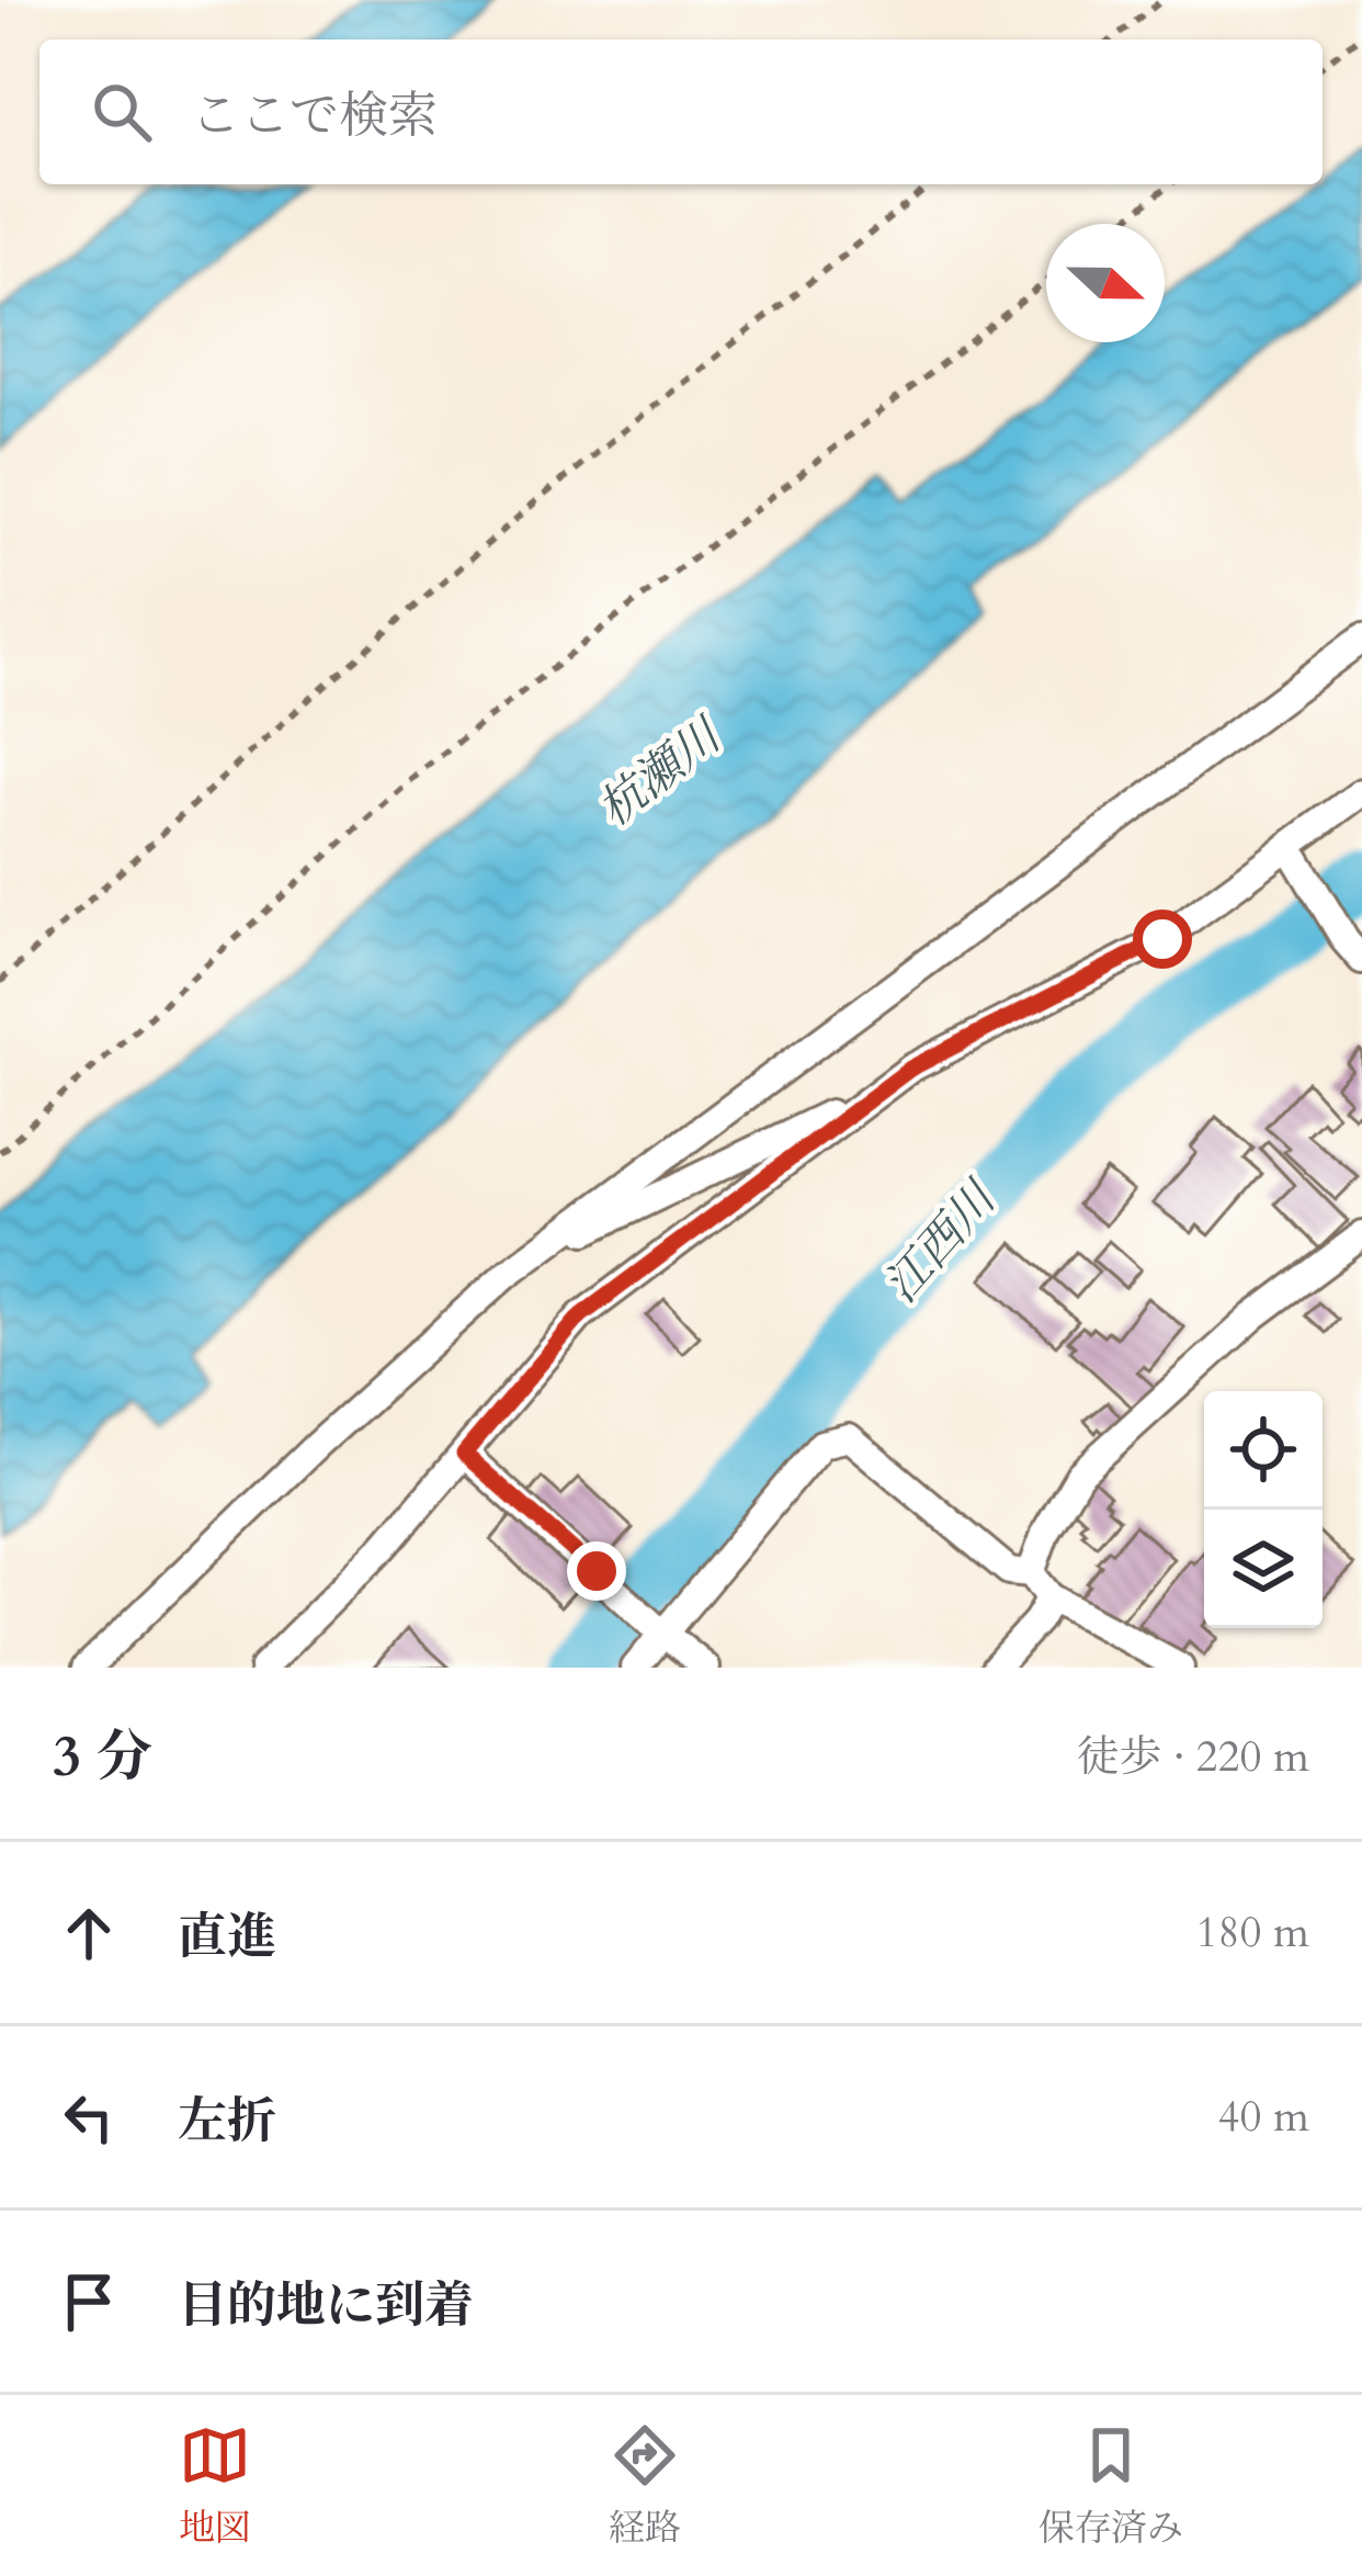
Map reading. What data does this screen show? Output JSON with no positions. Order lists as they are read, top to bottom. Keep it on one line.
{"water":["杭瀬川","江西川"],"north":"right","page":{"search":"ここで検索","heading":["3 分","徒歩 · 220 m"],"list":[["直進","180 m"],["左折","40 m"],"目的地に到着"],"nav":["地図","経路","保存済み"]}}
